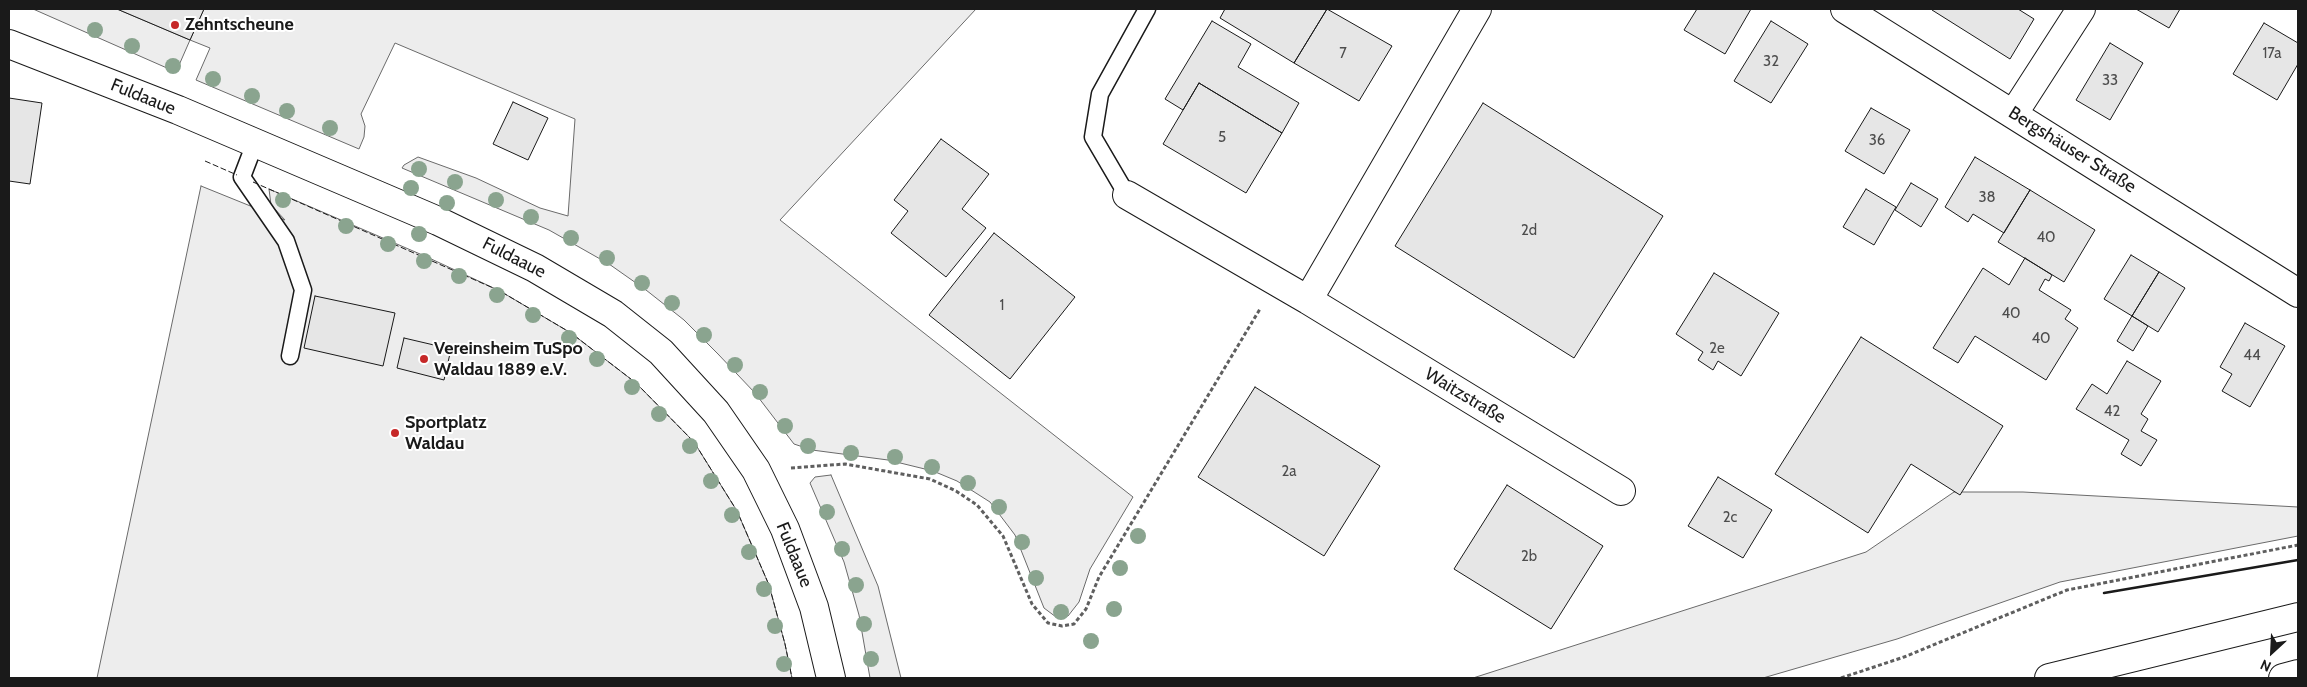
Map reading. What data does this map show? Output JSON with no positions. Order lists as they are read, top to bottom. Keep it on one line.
{"streets":{"street":["Fuldaaue","Bergshäuser Straße","Waitzstraße"]},"places":["Zehntscheune","Vereinsheim TuSpo Waldau 1889 e.V.","Sportplatz Waldau"],"house_numbers":["7","17a","32","33","5","36","38","2d","40","1","40","40","2e","44","42","2a","2c","2b"],"north":"bottom left"}
